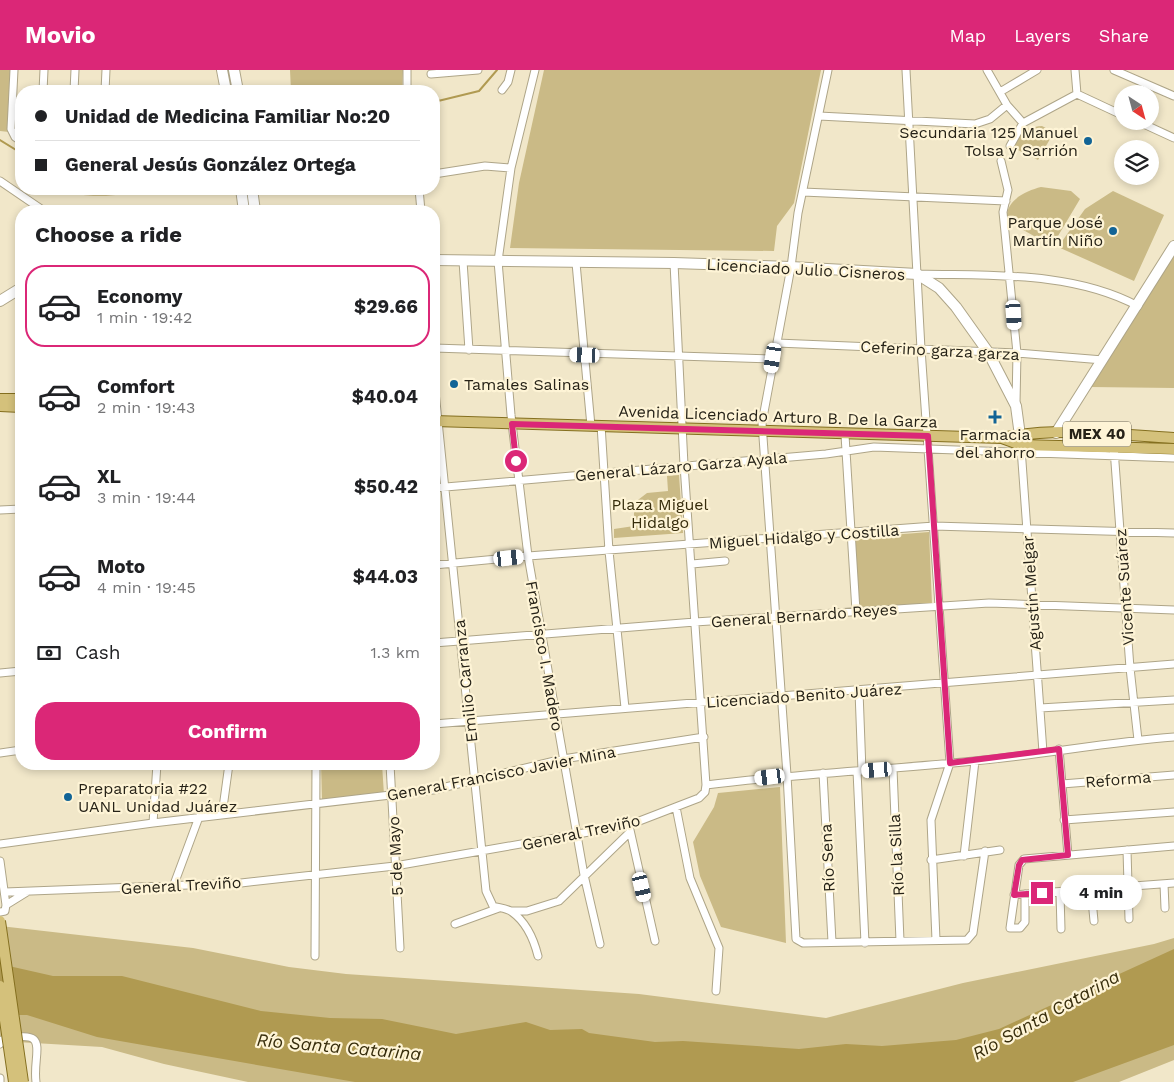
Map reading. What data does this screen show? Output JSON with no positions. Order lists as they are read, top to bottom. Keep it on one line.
{"streets":{"main road":["Avenida Licenciado Arturo B. De la Garza","MEX 40"],"street":["Licenciado Julio Cisneros","Ceferino garza garza","General Lázaro Garza Ayala","Miguel Hidalgo y Costilla","Vicente Suárez","Agustín Melgar","General Bernardo Reyes","Francisco I. Madero","Emilio Carranza","Licenciado Benito Juárez","General Francisco Javier Mina","Reforma","General Treviño","Río la Silla","5 de Mayo","Río Sena"]},"crossings":[["Licenciado Julio Cisneros","Ceferino garza garza"],["Licenciado Julio Cisneros","Avenida Licenciado Arturo B. De la Garza"],["Licenciado Julio Cisneros","General Lázaro Garza Ayala"],["Licenciado Julio Cisneros","Agustín Melgar"],["Licenciado Julio Cisneros","Francisco I. Madero"],["Avenida Licenciado Arturo B. De la Garza","General Lázaro Garza Ayala"],["Avenida Licenciado Arturo B. De la Garza","Vicente Suárez"],["Avenida Licenciado Arturo B. De la Garza","Agustín Melgar"],["Avenida Licenciado Arturo B. De la Garza","Francisco I. Madero"],["General Lázaro Garza Ayala","Vicente Suárez"],["General Lázaro Garza Ayala","Agustín Melgar"],["General Lázaro Garza Ayala","Francisco I. Madero"],["General Lázaro Garza Ayala","Emilio Carranza"],["Miguel Hidalgo y Costilla","Vicente Suárez"],["Miguel Hidalgo y Costilla","Agustín Melgar"],["Miguel Hidalgo y Costilla","Francisco I. Madero"],["Miguel Hidalgo y Costilla","Emilio Carranza"],["Vicente Suárez","General Bernardo Reyes"],["Vicente Suárez","Licenciado Benito Juárez"],["Agustín Melgar","General Bernardo Reyes"],["Agustín Melgar","Licenciado Benito Juárez"],["General Bernardo Reyes","Francisco I. Madero"],["General Bernardo Reyes","Emilio Carranza"],["Francisco I. Madero","Licenciado Benito Juárez"],["Francisco I. Madero","General Francisco Javier Mina"],["Francisco I. Madero","General Treviño"],["Emilio Carranza","Licenciado Benito Juárez"],["Emilio Carranza","General Francisco Javier Mina"],["Emilio Carranza","General Treviño"],["General Francisco Javier Mina","5 de Mayo"],["General Treviño","5 de Mayo"]],"water":["Río Santa Catarina"],"parks":["Plaza Miguel Hidalgo"],"places":{"other":["Secundaria 125 Manuel Tolsa y Sarrión","Parque José Martín Niño","Tamales Salinas","Preparatoria #22 UANL Unidad Juárez"],"health":["Farmacia del ahorro"]},"north":"bottom right","page":{"header":"Movio","nav":["Map","Layers","Share"],"banner":["Unidad de Medicina Familiar No:20","General Jesús González Ortega"],"heading":"Choose a ride","list":[{"name":"Economy","note":"1 min · 19:42","value":"$29.66"},{"name":"Comfort","note":"2 min · 19:43","value":"$40.04"},{"name":"XL","note":"3 min · 19:44","value":"$50.42"},{"name":"Moto","note":"4 min · 19:45","value":"$44.03"}],"pay":["Cash","1.3 km"],"buttons":"Confirm","bubble":"4 min"}}
